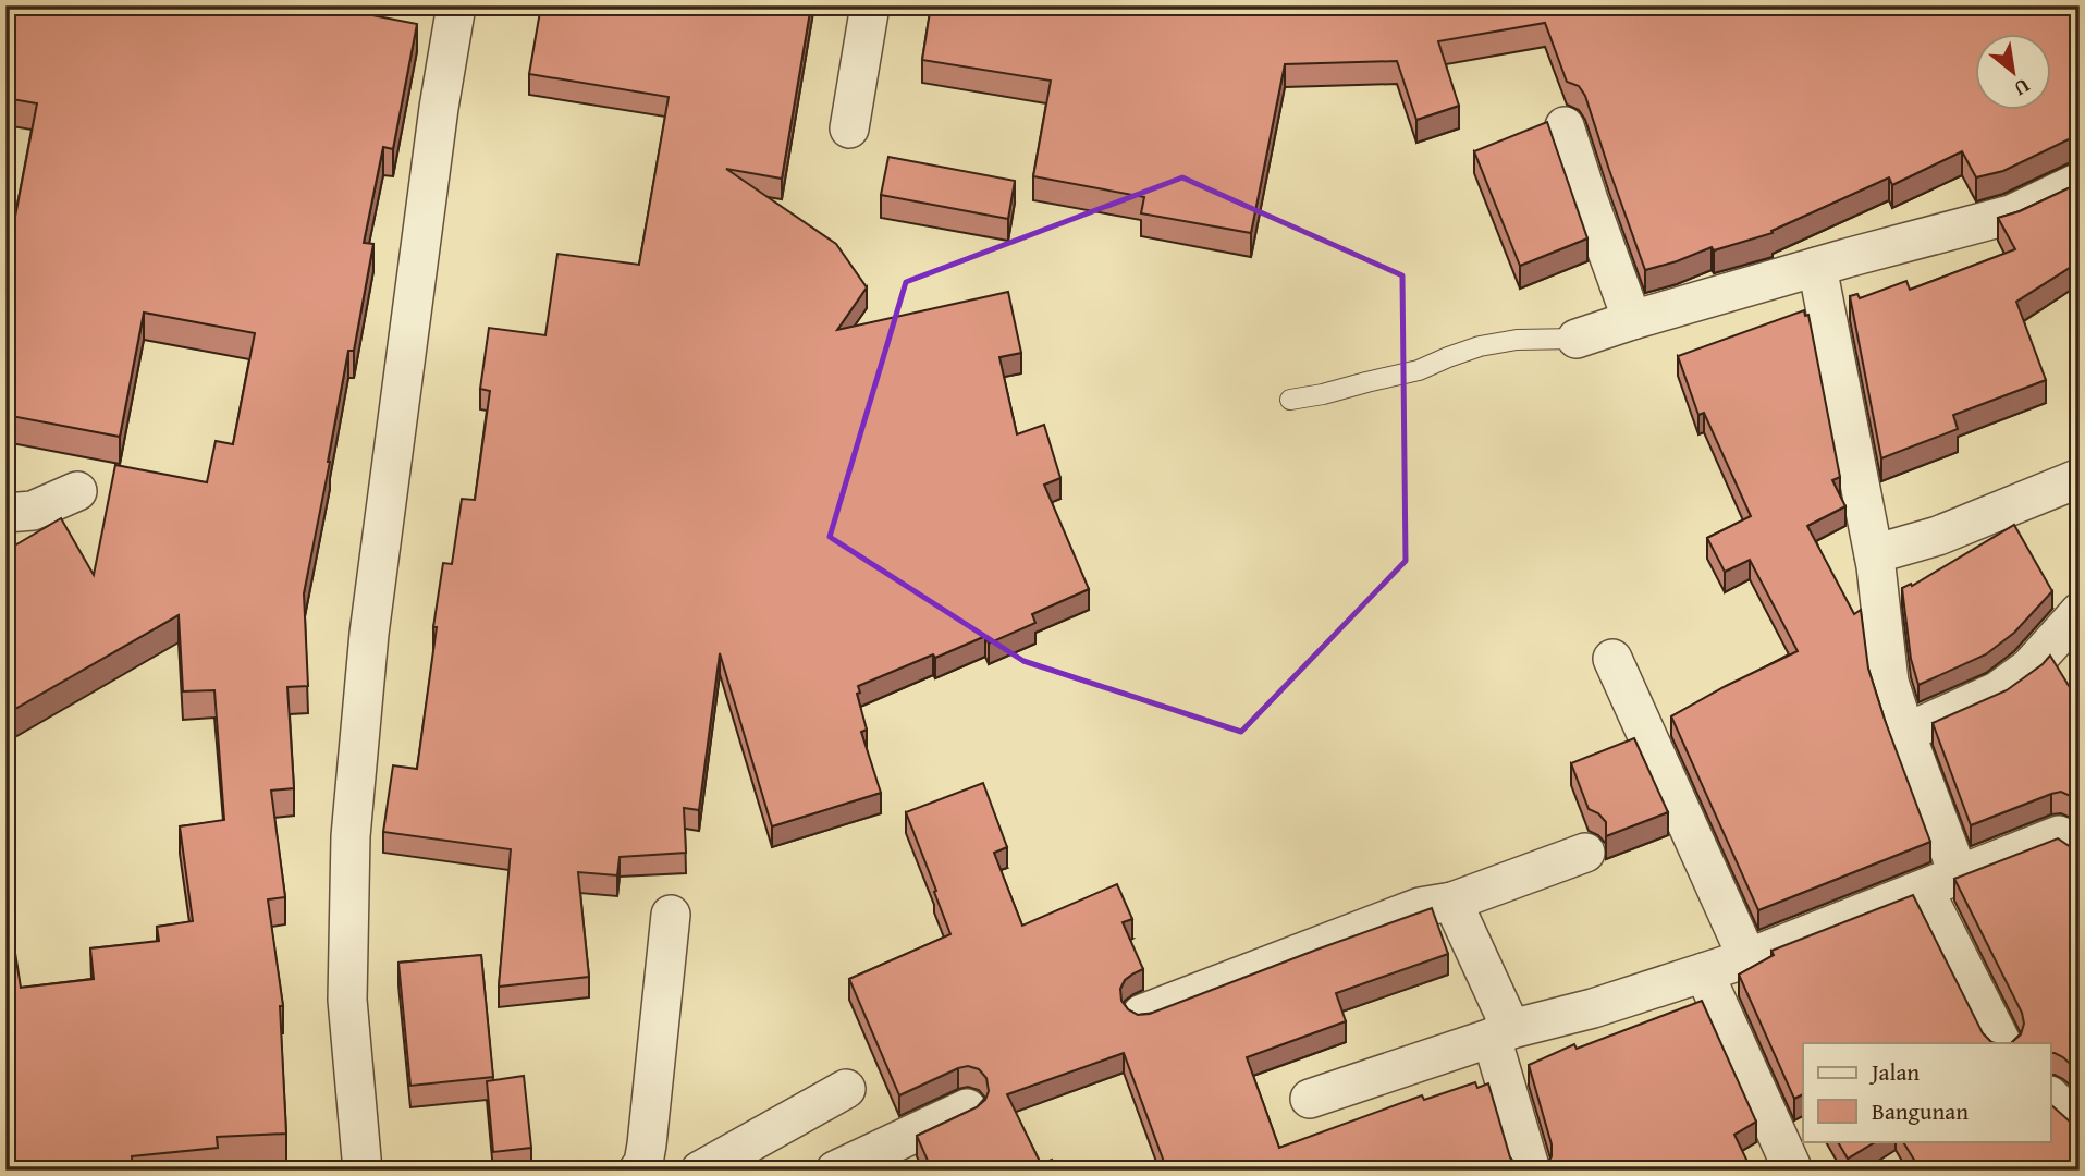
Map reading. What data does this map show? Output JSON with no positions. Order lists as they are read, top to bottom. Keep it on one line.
{"legend":["Jalan","Bangunan"],"north":"bottom right"}
